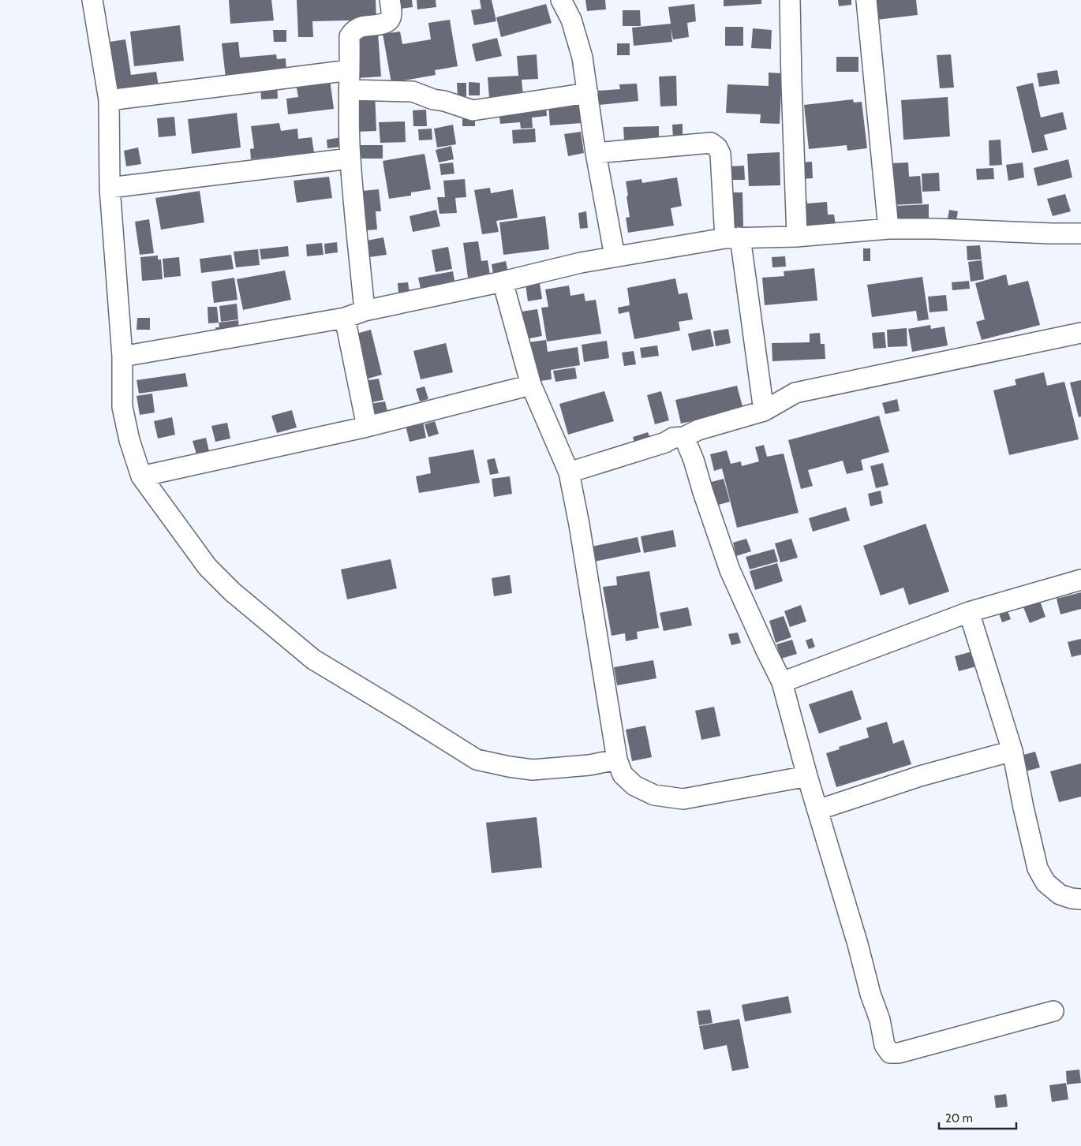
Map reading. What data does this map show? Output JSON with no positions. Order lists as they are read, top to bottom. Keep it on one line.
{"scale_bar":"20 m"}
